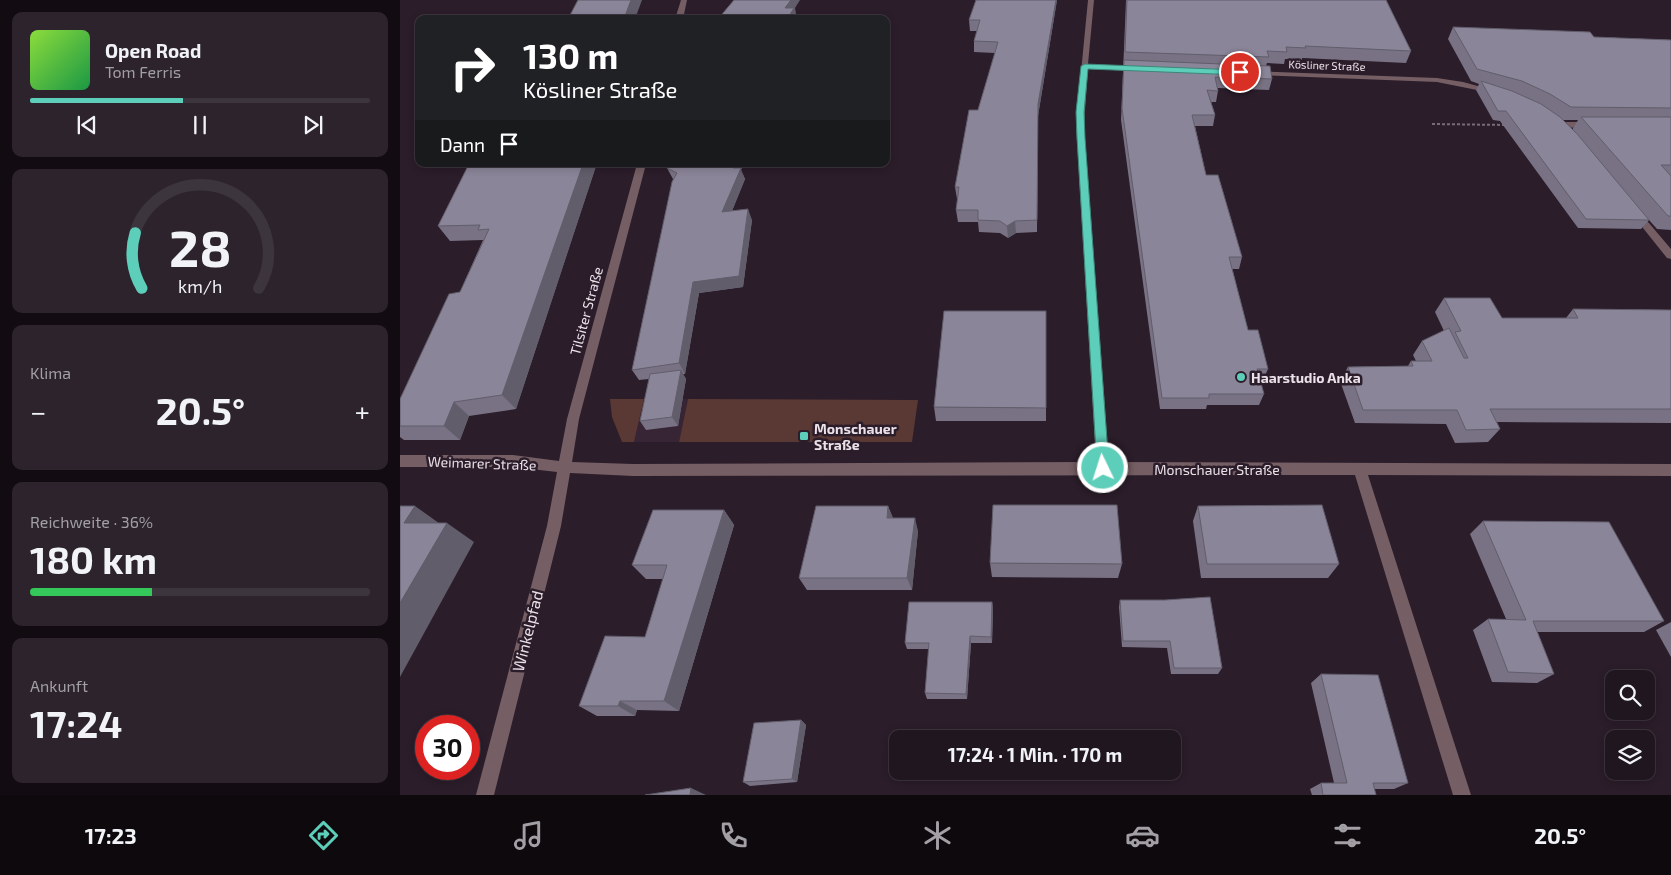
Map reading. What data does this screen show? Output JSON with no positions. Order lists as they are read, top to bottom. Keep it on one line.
{"streets":{"street":["Kösliner Straße","Tilsiter Straße","Weimarer Straße","Monschauer Straße","Winkelpfad"]},"crossings":[["Tilsiter Straße","Weimarer Straße"],["Tilsiter Straße","Monschauer Straße"],["Tilsiter Straße","Winkelpfad"],["Weimarer Straße","Monschauer Straße"],["Weimarer Straße","Winkelpfad"],["Monschauer Straße","Winkelpfad"]],"places":{"other":["Haarstudio Anka"],"transit":["Monschauer Straße"]},"page":{"turn":["130 m","Kösliner Straße"],"song":["Open Road","Tom Ferris"],"then":"Dann","tile":["Klima",["Reichweite · 36%","180 km"],["Ankunft","17:24"]],"heat":["−","20.5°","+"],"limit":"30","trip":"17:24 · 1 Min. · 170 m","tabs":["17:23","20.5°"],"gauge":["28","km/h"]}}
